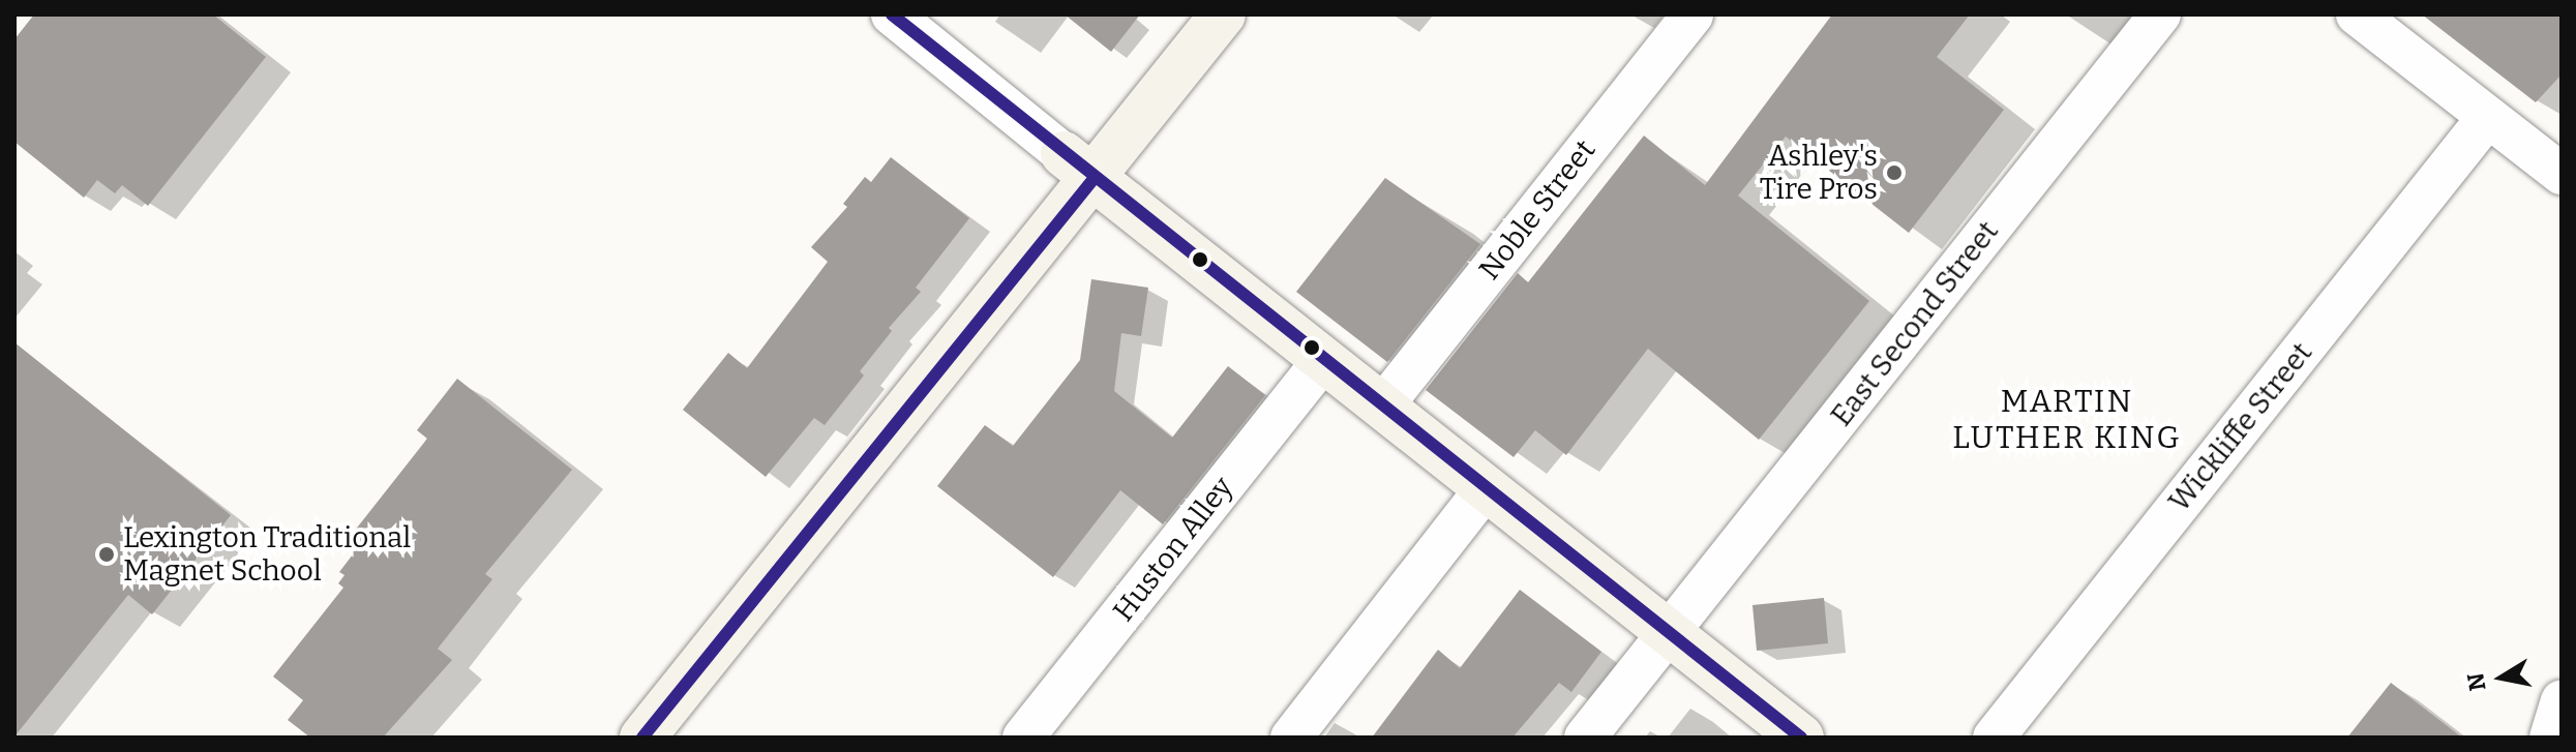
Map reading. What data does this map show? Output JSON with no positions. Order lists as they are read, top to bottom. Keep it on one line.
{"streets":{"street":["Noble Street","East Second Street","Wickliffe Street","Huston Alley"]},"districts":["MARTIN LUTHER KING"],"places":["Ashley's Tire Pros","Lexington Traditional Magnet School"],"north":"left"}
